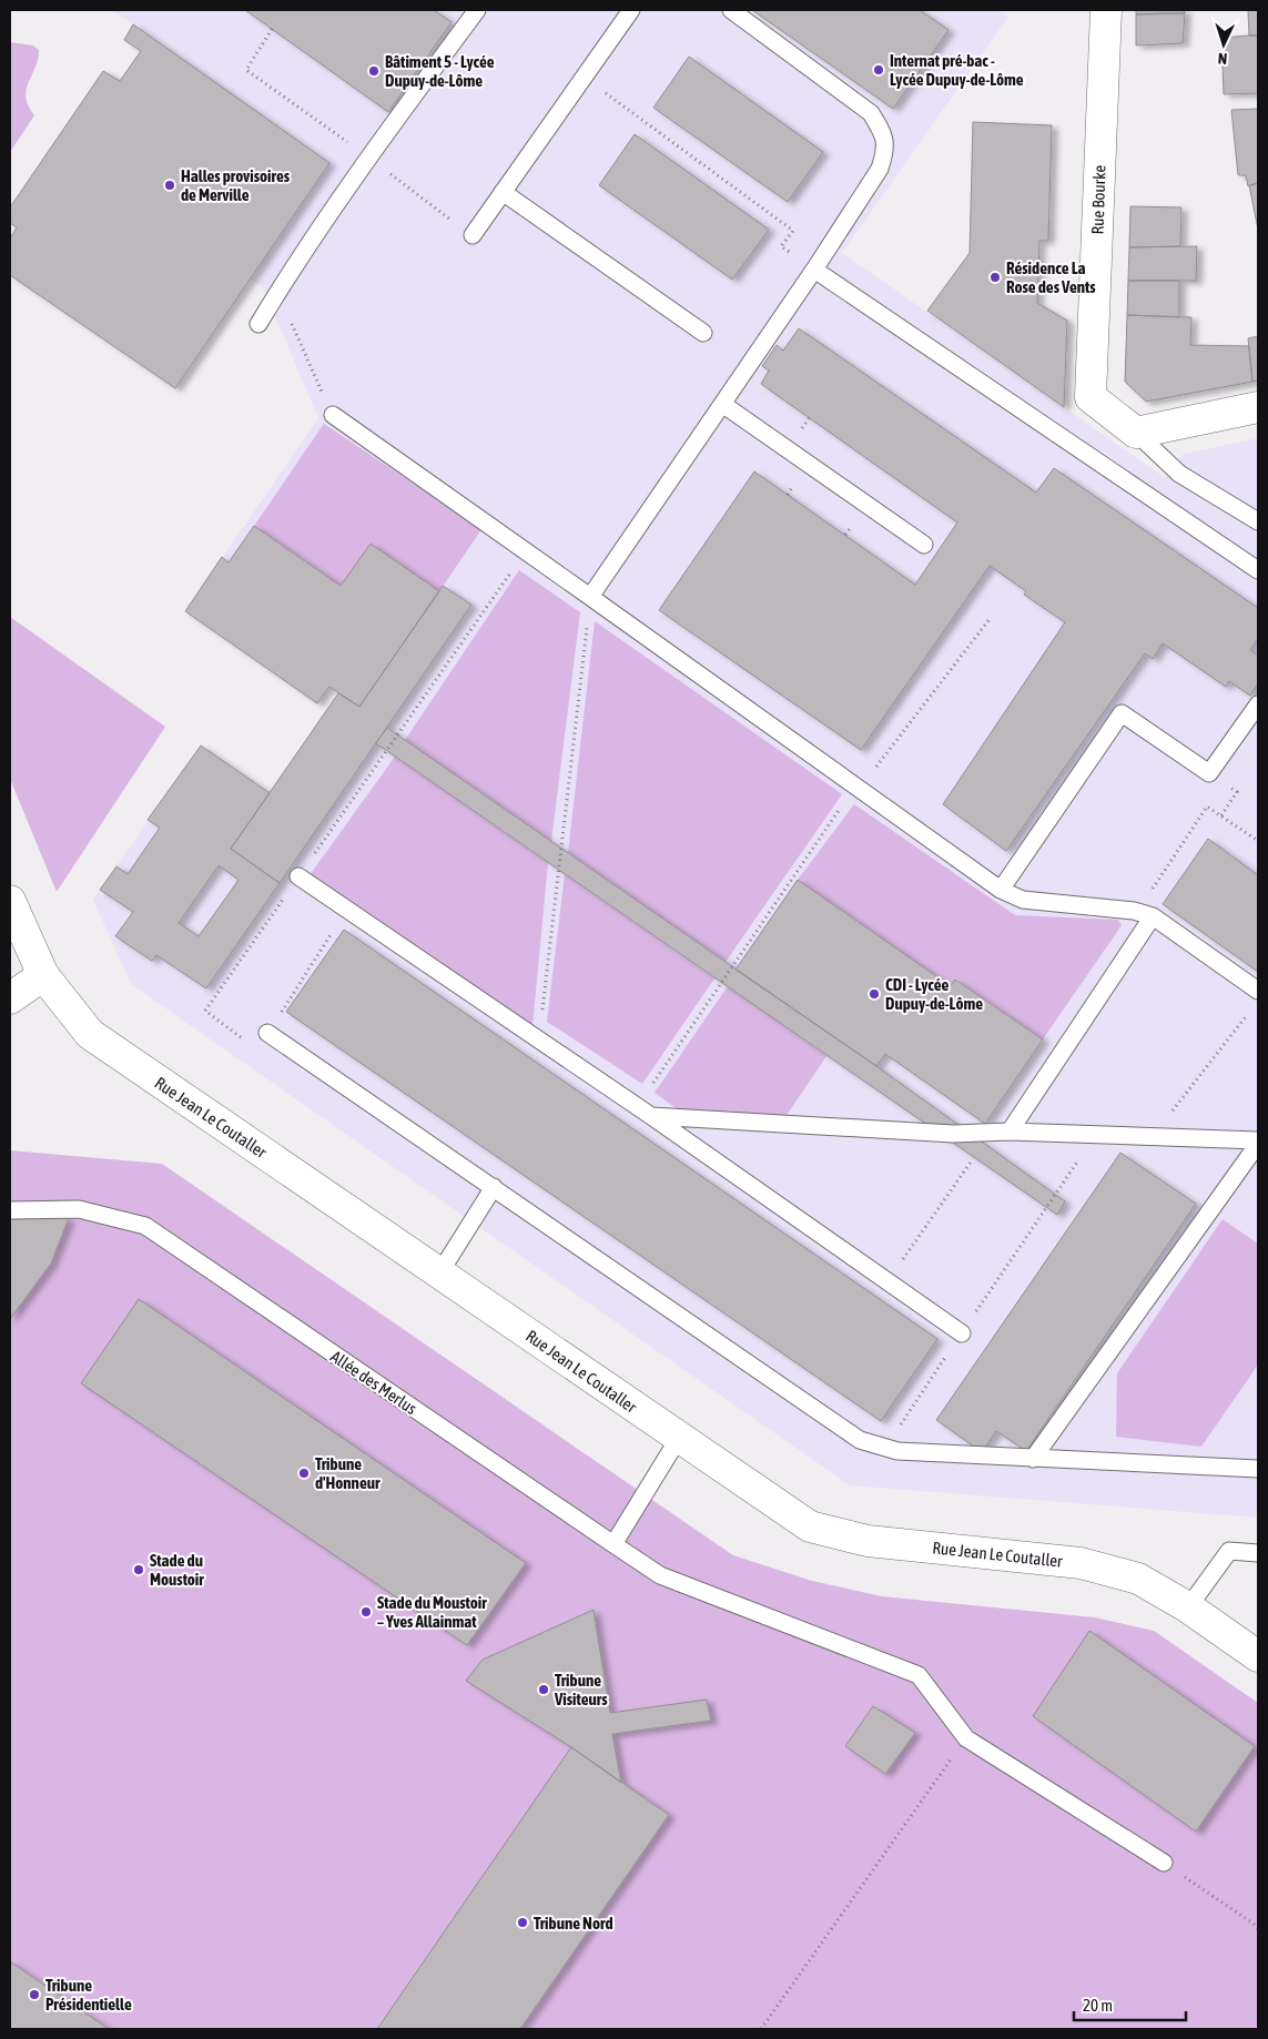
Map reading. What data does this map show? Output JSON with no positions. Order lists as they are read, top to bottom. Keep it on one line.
{"streets":{"street":["Rue Bourke","Rue Jean Le Coutaller"],"lane":["Allée des Merlus"]},"places":["Internat pré-bac - Lycée Dupuy-de-Lôme","Bâtiment 5 - Lycée Dupuy-de-Lôme","Halles provisoires de Merville","Résidence La Rose des Vents","CDI - Lycée Dupuy-de-Lôme","Tribune d'Honneur","Stade du Moustoir","Stade du Moustoir – Yves Allainmat","Tribune Visiteurs","Tribune Nord","Tribune Présidentielle"],"scale_bar":"20 m","north":"bottom"}
